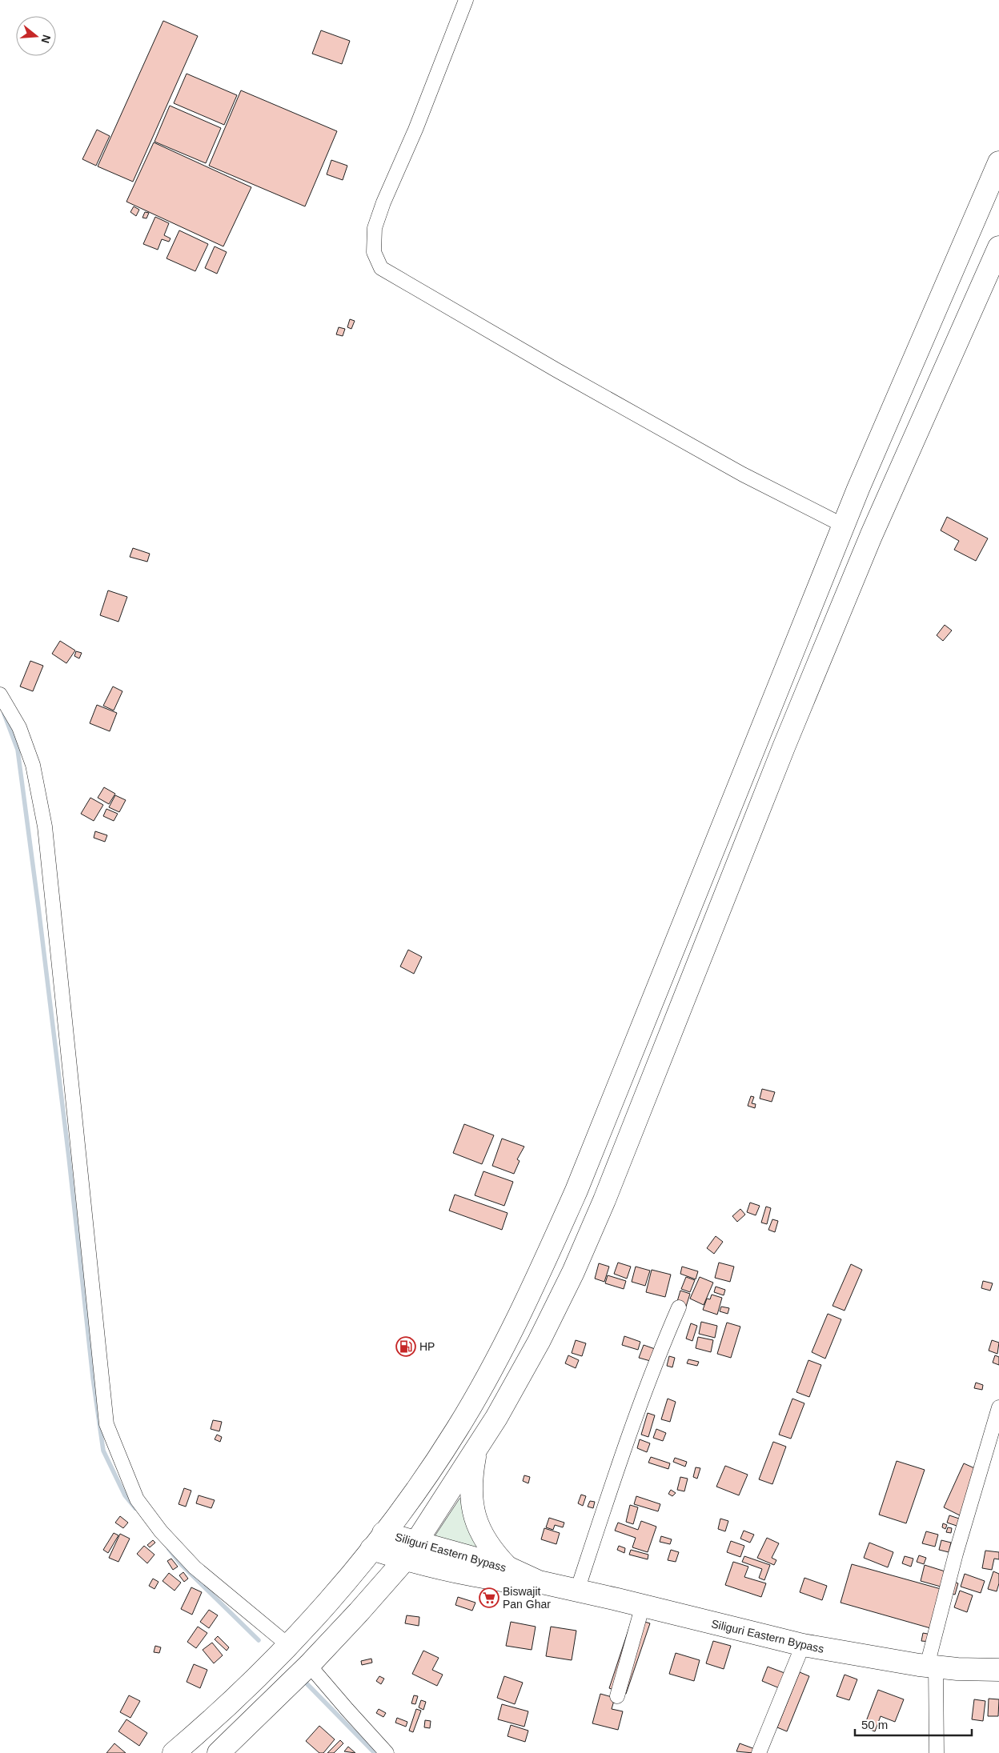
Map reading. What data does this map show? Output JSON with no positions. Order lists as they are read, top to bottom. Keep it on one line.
{"streets":{"main road":["Siliguri Eastern Bypass"]},"places":{"fuel station":["HP"],"supermarket":["Biswajit Pan Ghar"]},"scale_bar":"50 m","north":"right"}
